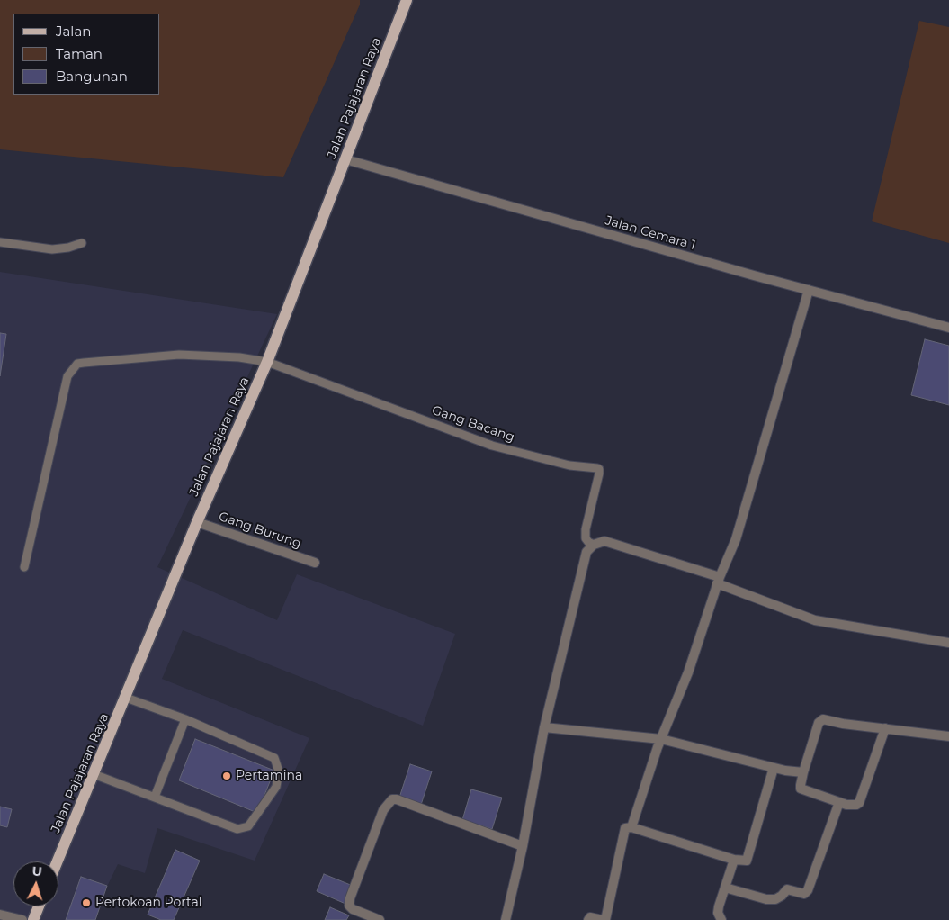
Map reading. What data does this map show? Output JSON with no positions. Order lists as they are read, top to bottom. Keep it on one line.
{"streets":{"main road":["Jalan Pajajaran Raya"],"street":["Jalan Cemara 1","Gang Burung"],"lane":["Gang Bacang"]},"crossings":[["Jalan Pajajaran Raya","Jalan Cemara 1"],["Jalan Pajajaran Raya","Gang Bacang"],["Jalan Pajajaran Raya","Gang Burung"]],"places":["Pertamina","Pertokoan Portal"],"legend":["Jalan","Taman","Bangunan"],"north":"top"}
